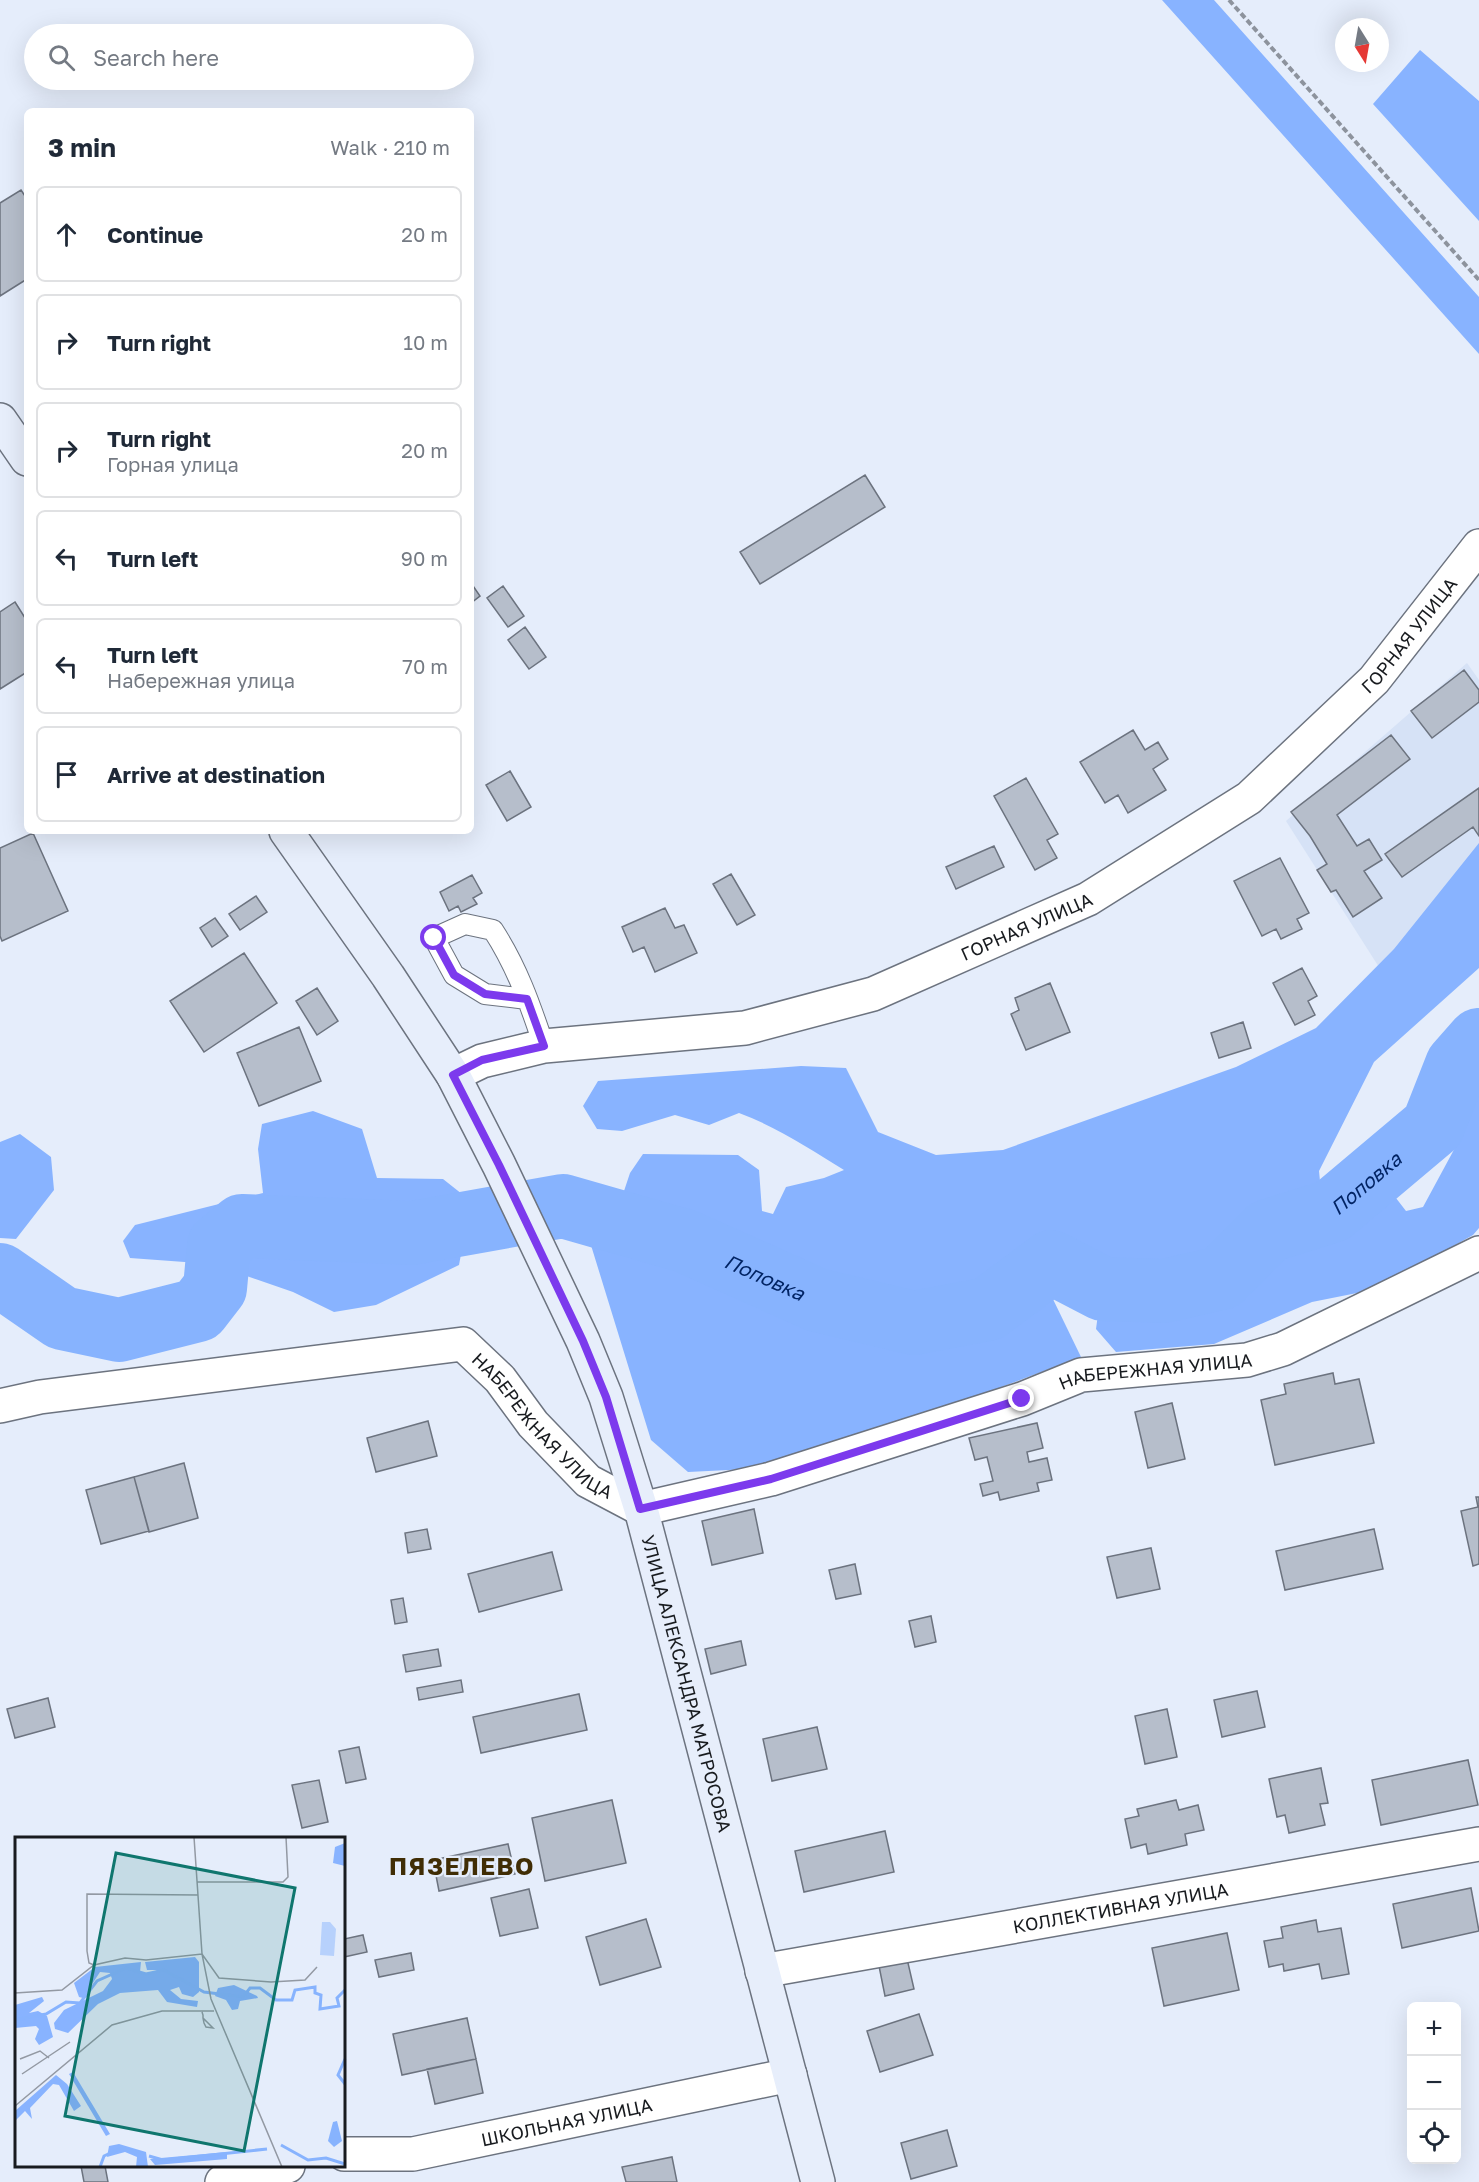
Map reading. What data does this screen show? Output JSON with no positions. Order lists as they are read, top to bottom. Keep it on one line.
{"streets":{"main road":["УЛИЦА АЛЕКСАНДРА МАТРОСОВА"],"street":["ГОРНАЯ УЛИЦА","НАБЕРЕЖНАЯ УЛИЦА","КОЛЛЕКТИВНАЯ УЛИЦА","ШКОЛЬНАЯ УЛИЦА"]},"crossings":[["ГОРНАЯ УЛИЦА","УЛИЦА АЛЕКСАНДРА МАТРОСОВА"],["НАБЕРЕЖНАЯ УЛИЦА","УЛИЦА АЛЕКСАНДРА МАТРОСОВА"],["УЛИЦА АЛЕКСАНДРА МАТРОСОВА","КОЛЛЕКТИВНАЯ УЛИЦА"],["УЛИЦА АЛЕКСАНДРА МАТРОСОВА","ШКОЛЬНАЯ УЛИЦА"]],"districts":["ПЯЗЕЛЕВО"],"water":["Поповка"],"north":"bottom","page":{"search":"Search here","heading":["3 min","Walk · 210 m"],"list":[["Continue","20 m"],["Turn right","10 m"],["Turn right","Горная улица","20 m"],["Turn left","90 m"],["Turn left","Набережная улица","70 m"],"Arrive at destination"],"map_buttons":["+","−"]}}
